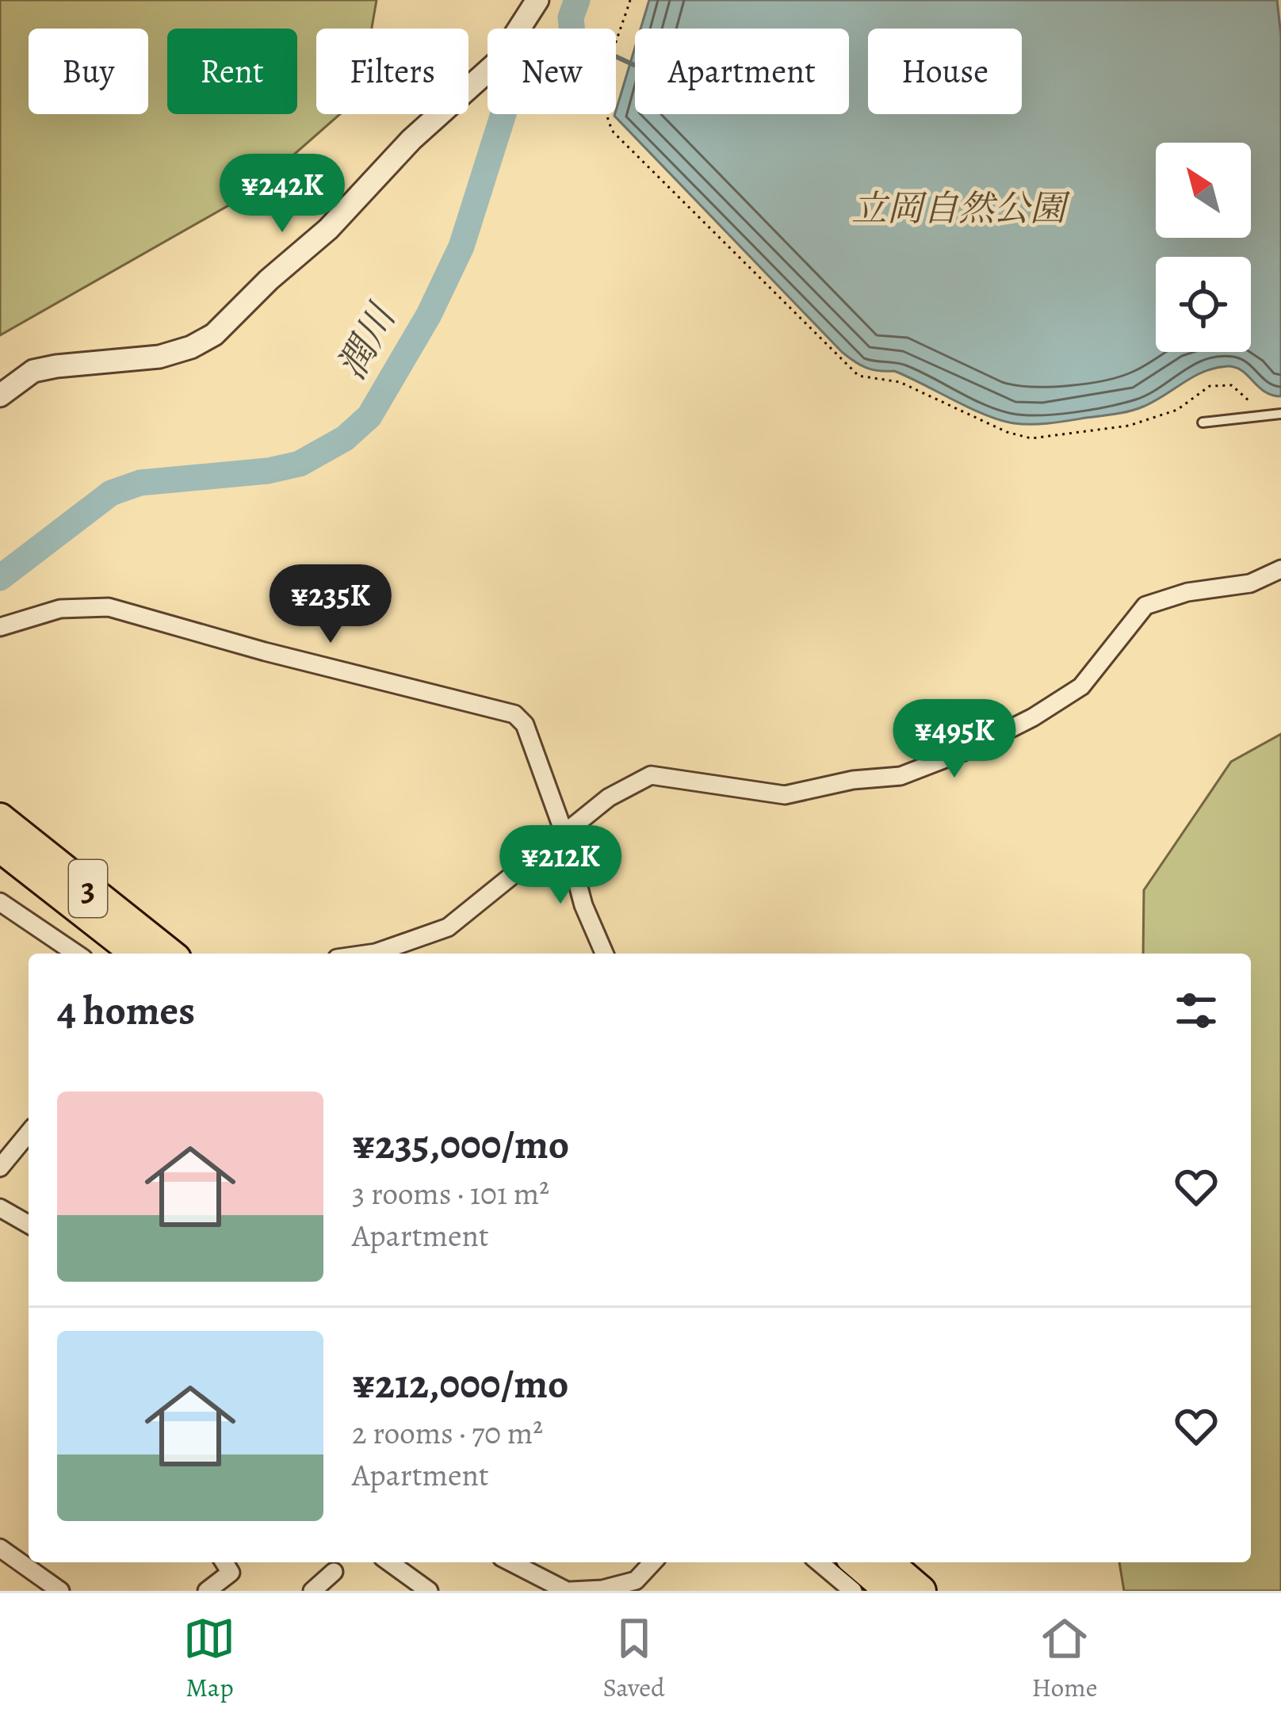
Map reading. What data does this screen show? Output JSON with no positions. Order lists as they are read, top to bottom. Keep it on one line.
{"streets":{"highway":["3"]},"water":["潤川"],"parks":["立岡自然公園"],"north":"top left","page":{"chip":["Buy","Rent","Filters","New","Apartment","House"],"price":["¥242K","¥235K","¥495K","¥212K"],"heading":"4 homes","list":[{"name":"¥235,000/mo","note":"3 rooms · 101 m² · Apartment"},{"name":"¥212,000/mo","note":"2 rooms · 70 m² · Apartment"}],"tabs":["Map","Saved","Home"]}}
